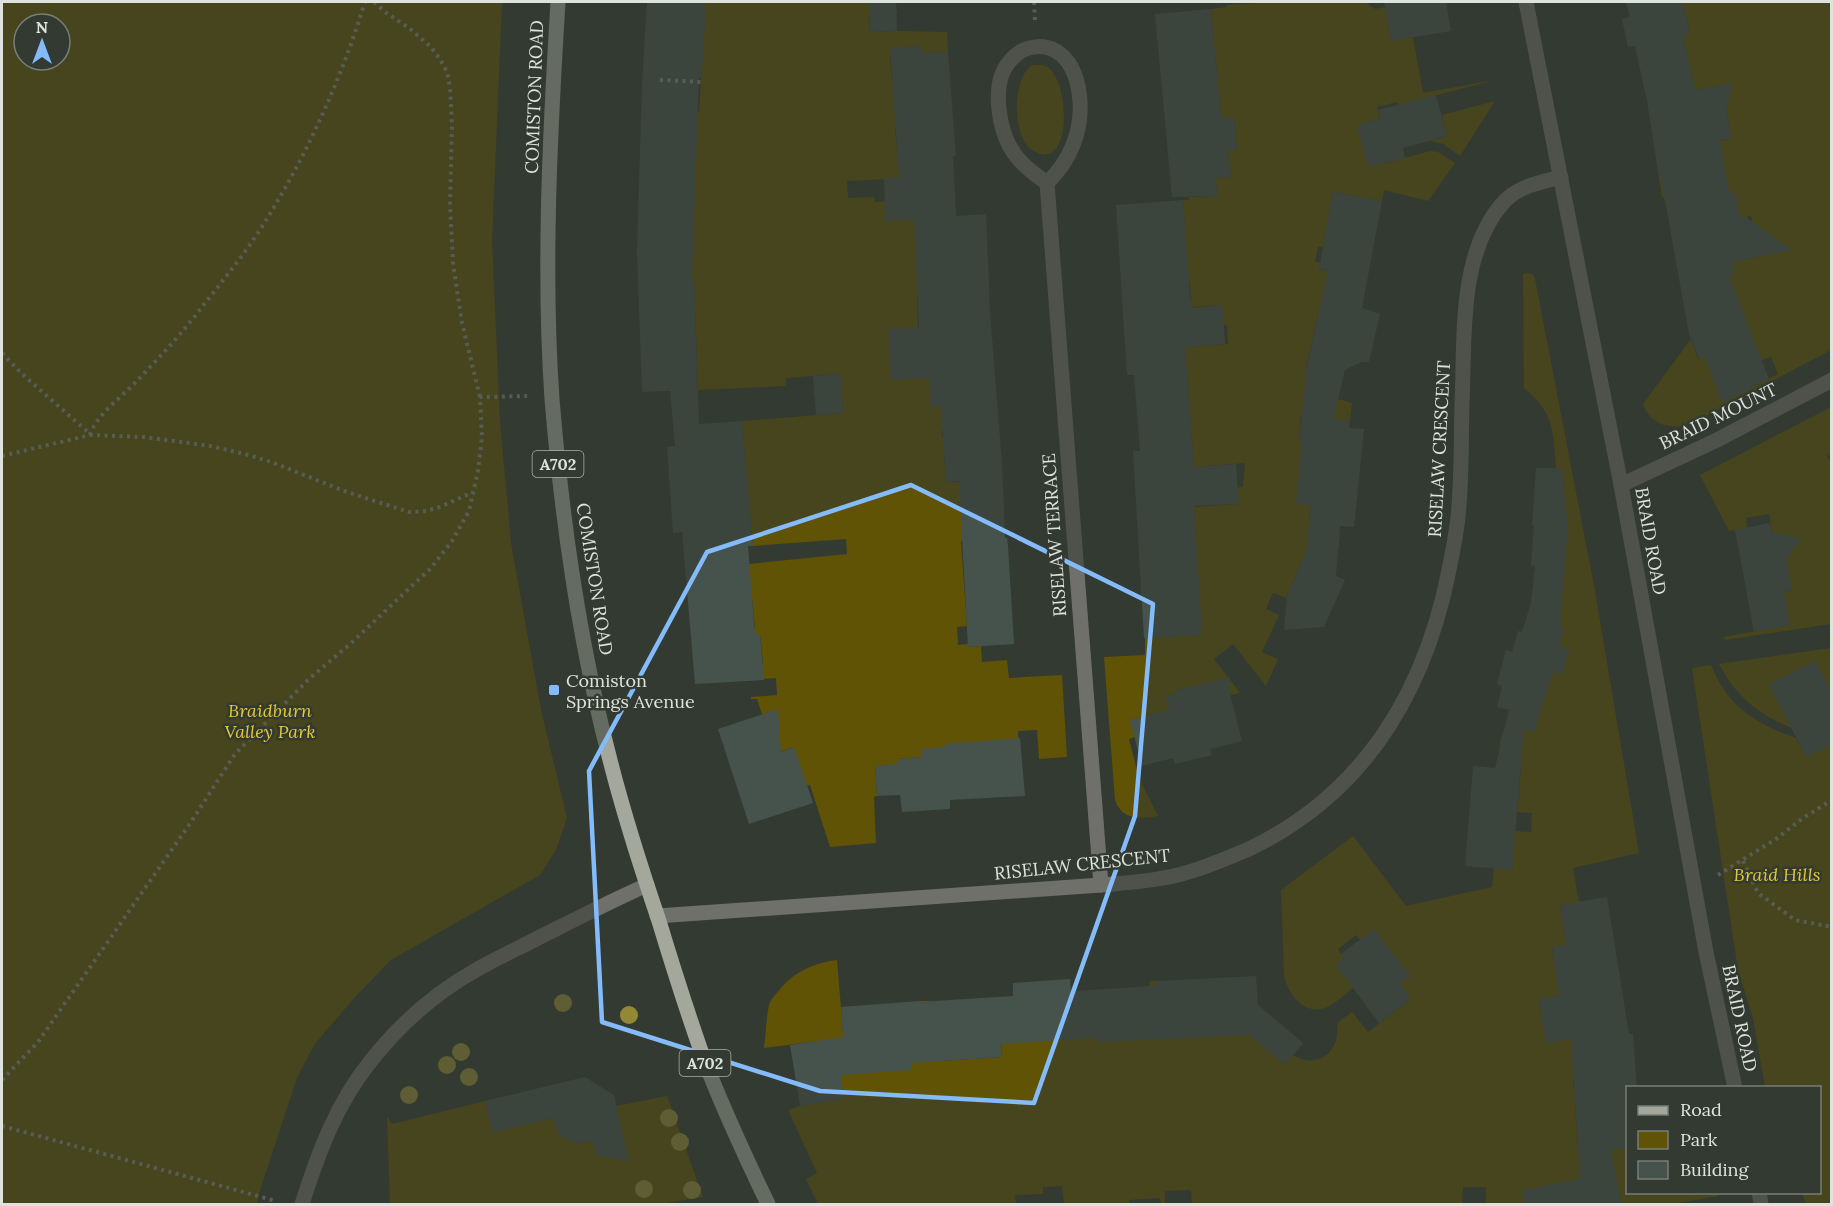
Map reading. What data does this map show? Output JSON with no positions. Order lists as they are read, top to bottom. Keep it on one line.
{"streets":{"main road":["COMISTON ROAD","A702"],"street":["BRAID MOUNT","RISELAW CRESCENT","RISELAW TERRACE","BRAID ROAD"]},"crossings":[["COMISTON ROAD","RISELAW CRESCENT"],["BRAID MOUNT","BRAID ROAD"],["RISELAW CRESCENT","RISELAW TERRACE"],["RISELAW CRESCENT","BRAID ROAD"]],"parks":["Braidburn Valley Park","Braid Hills"],"places":{"transit":["Comiston Springs Avenue"]},"legend":["Road","Park","Building"],"north":"top"}
